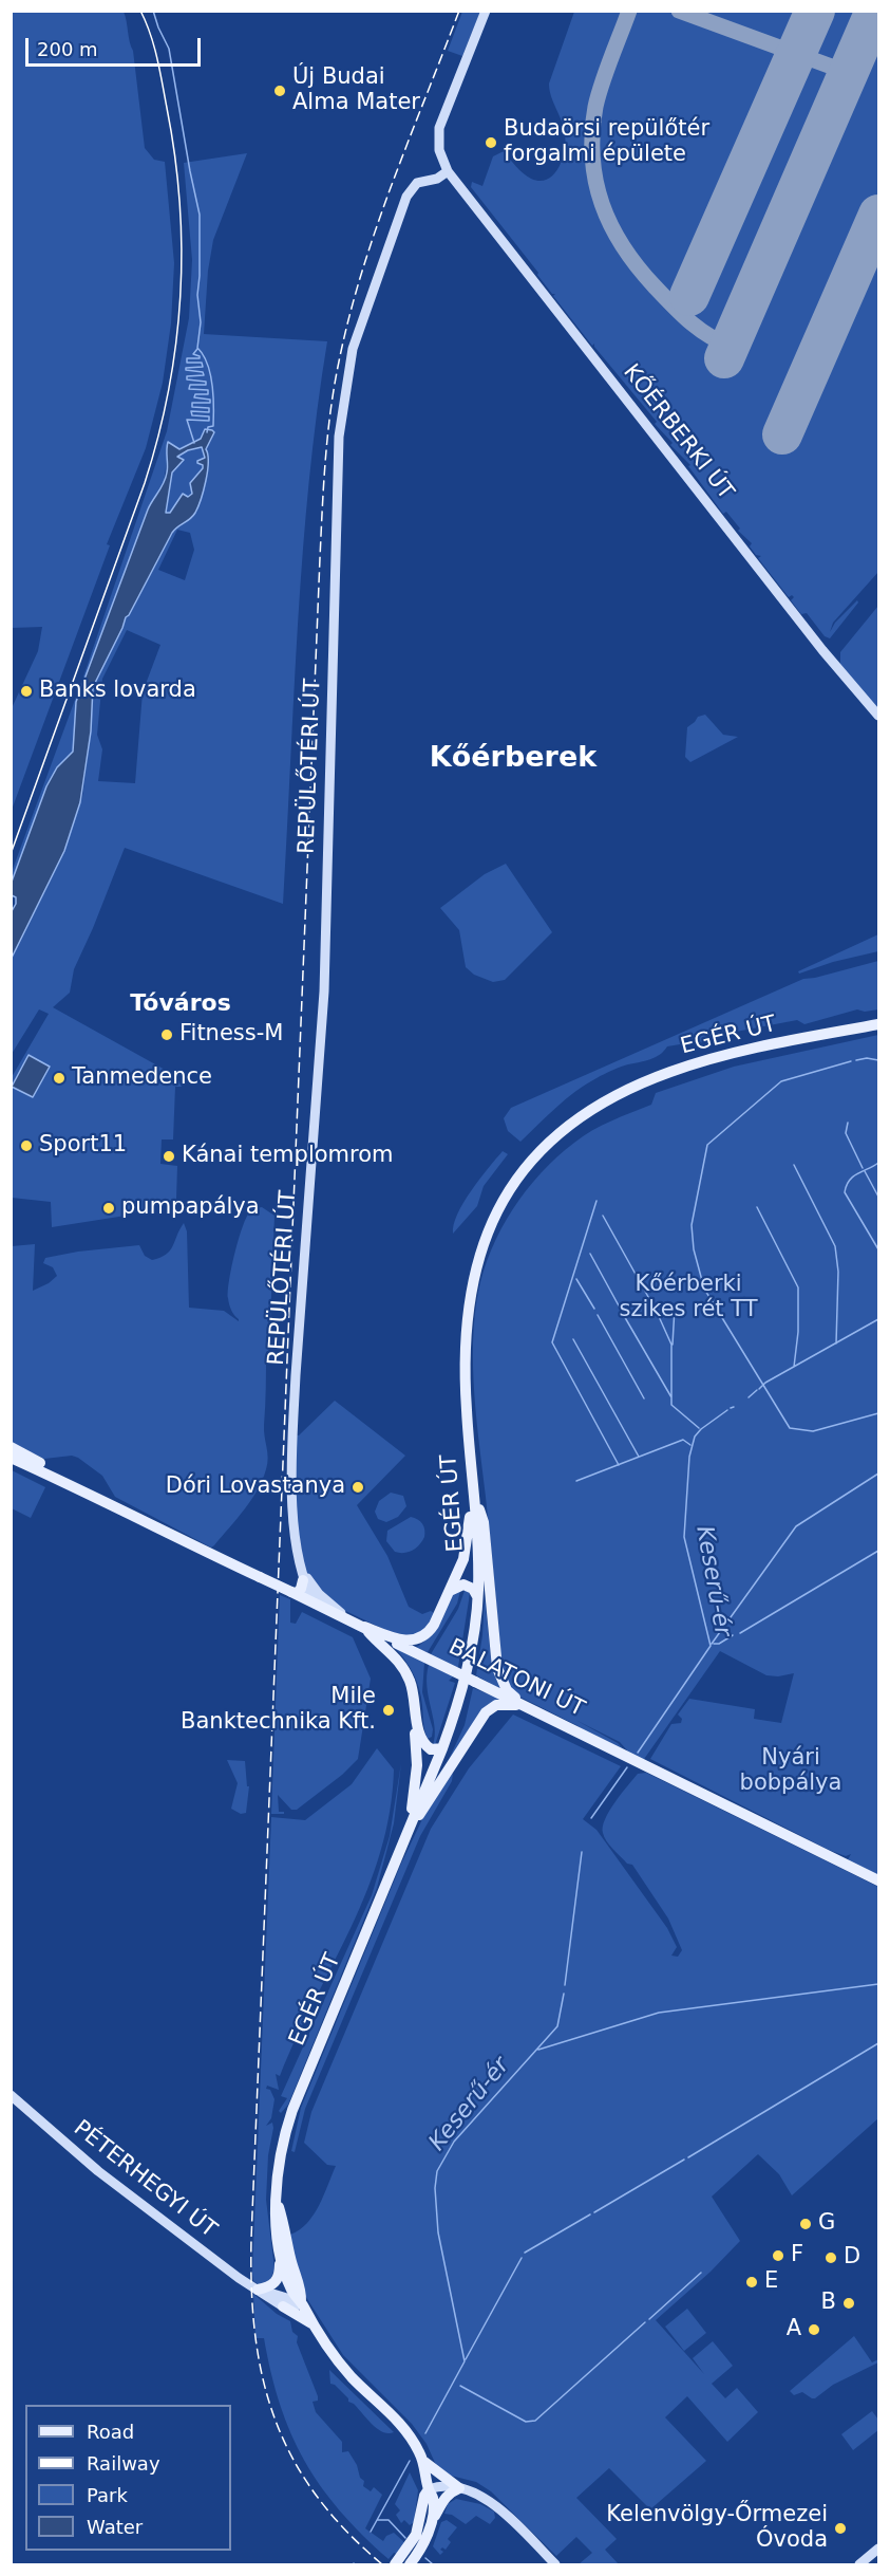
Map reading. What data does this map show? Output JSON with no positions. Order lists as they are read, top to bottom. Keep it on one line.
{"streets":{"main road":["EGÉR ÚT","BALATONI ÚT"],"street":["KŐÉRBERKI ÚT","REPÜLŐTÉRI ÚT","PÉTERHEGYI ÚT"]},"crossings":[["KŐÉRBERKI ÚT","REPÜLŐTÉRI ÚT"],["REPÜLŐTÉRI ÚT","BALATONI ÚT"],["EGÉR ÚT","PÉTERHEGYI ÚT"]],"districts":["Kőérberek","Tóváros"],"water":["Keserű-ér"],"parks":["Kőérberki szikes rét TT","Nyári bobpálya"],"places":["Új Budai Alma Mater","Budaörsi repülőtér forgalmi épülete","Banks lovarda","Fitness-M","Tanmedence","Sport11","Kánai templomrom","pumpapálya","Dóri Lovastanya","Mile Banktechnika Kft.","G","F","D","E","B","A","Kelenvölgy-Őrmezei Óvoda"],"legend":["Road","Railway","Park","Water"],"scale_bar":"200 m"}
